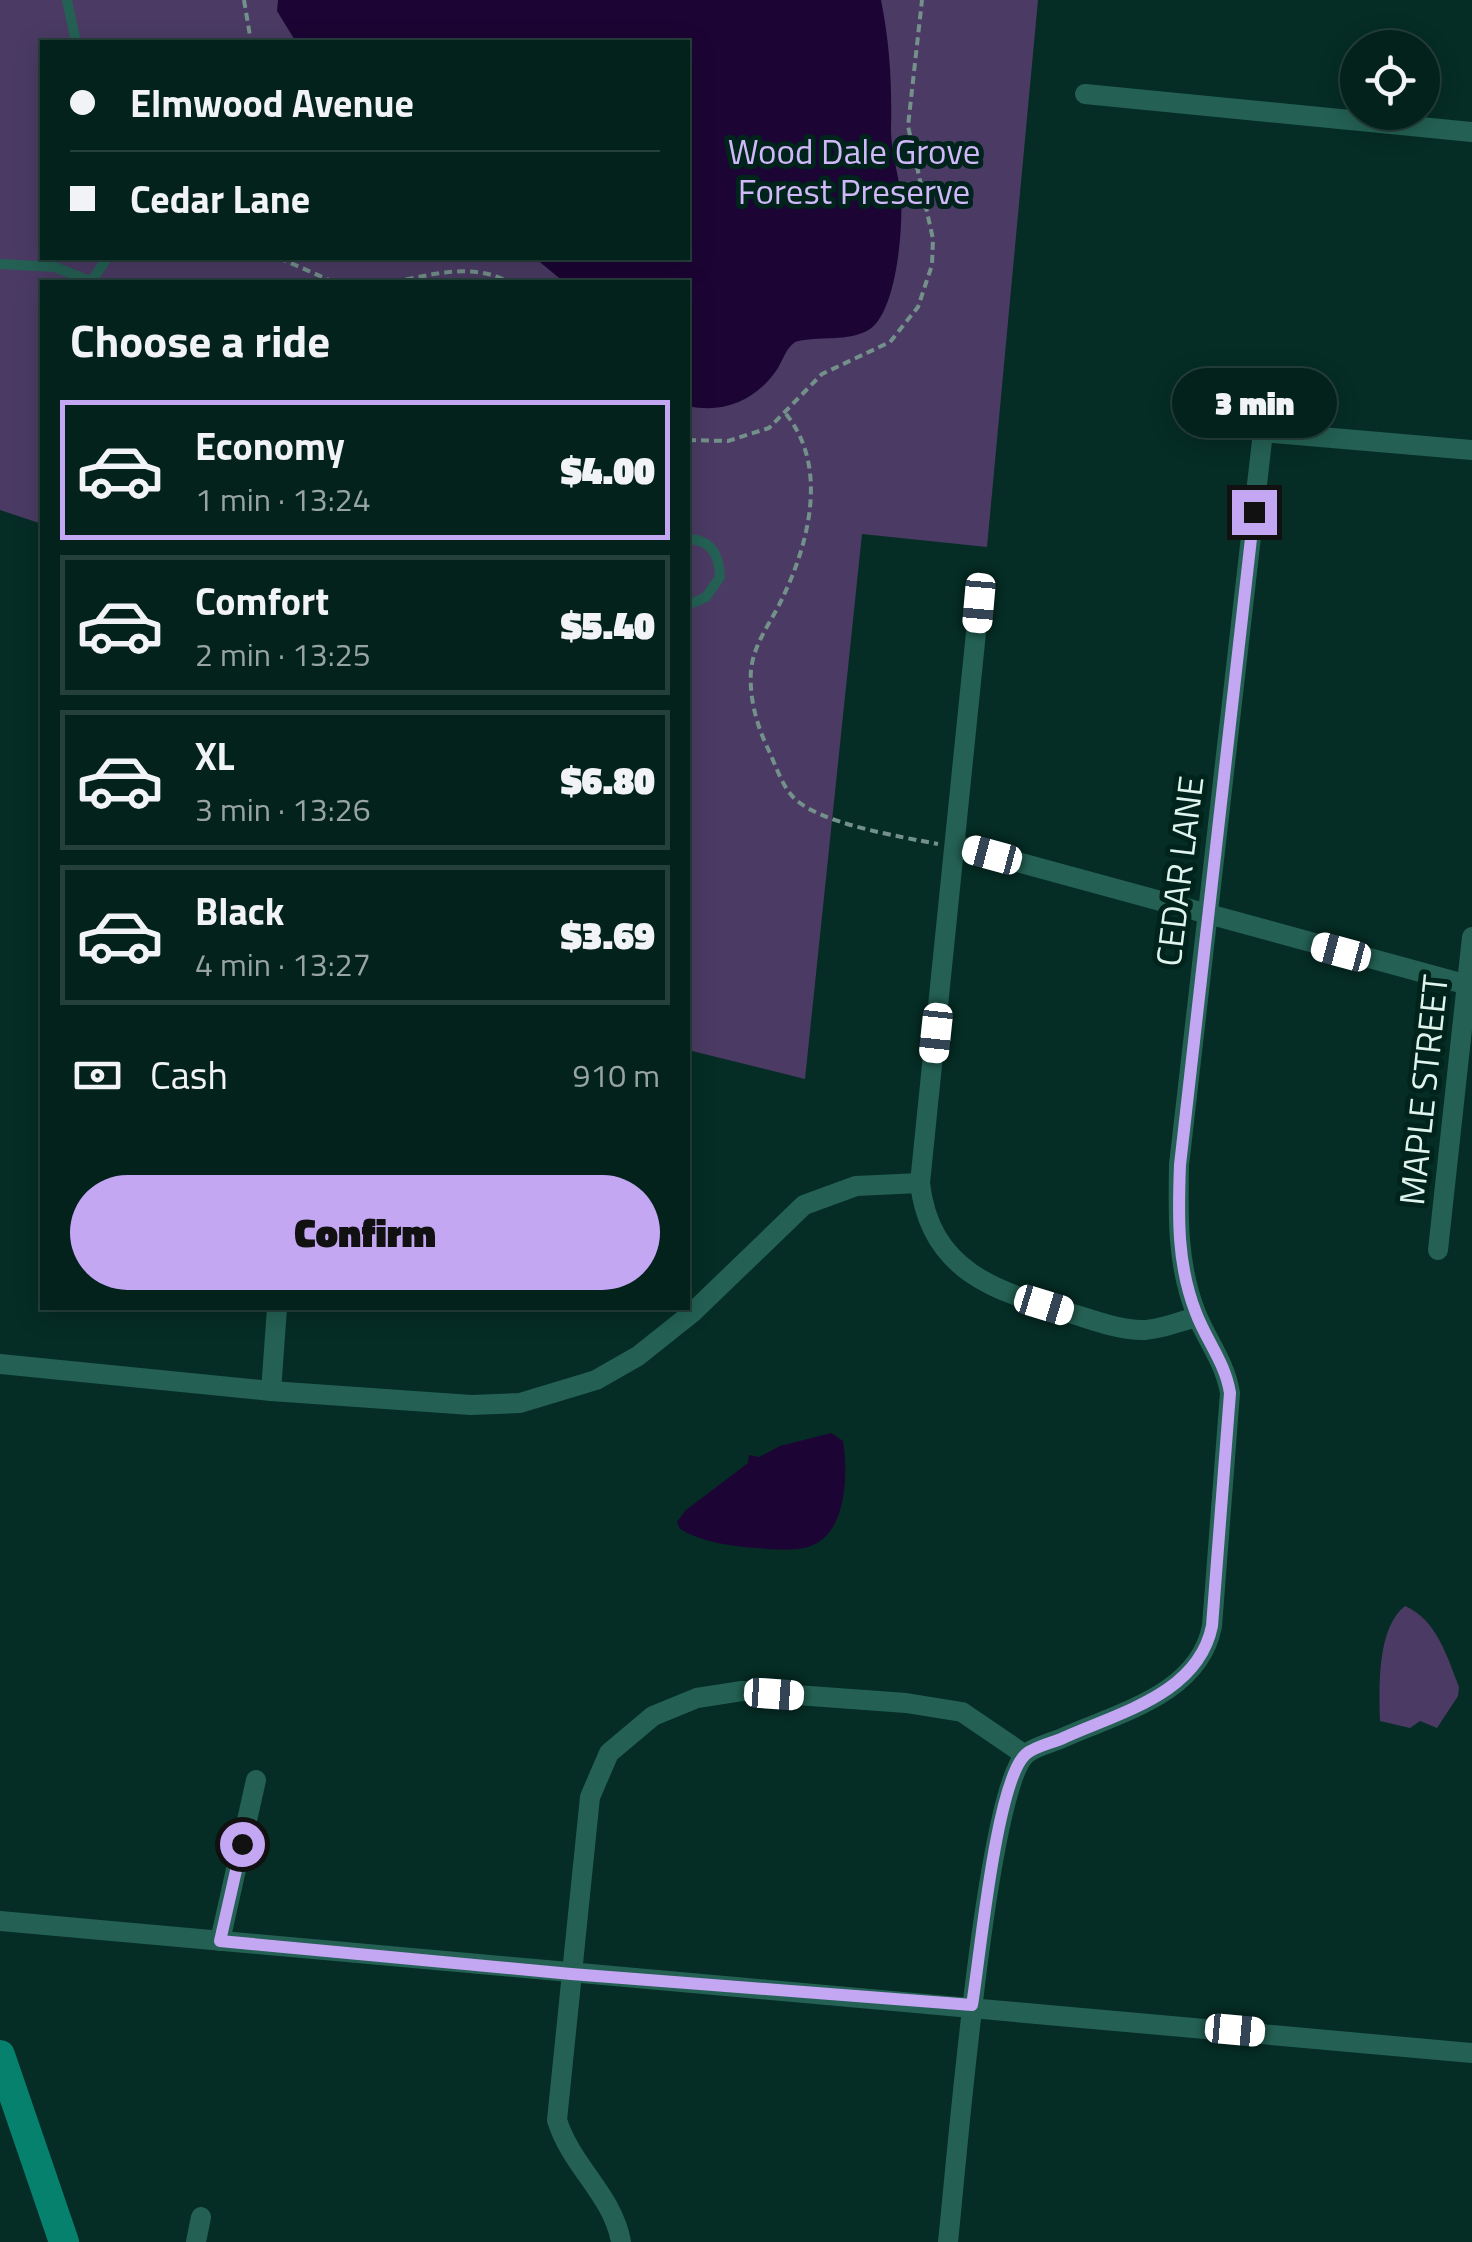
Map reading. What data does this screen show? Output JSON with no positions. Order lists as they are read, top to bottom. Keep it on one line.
{"streets":{"street":["CEDAR LANE","MAPLE STREET"]},"parks":["Wood Dale Grove Forest Preserve"],"page":{"banner":["Elmwood Avenue","Cedar Lane"],"heading":"Choose a ride","bubble":"3 min","list":[{"name":"Economy","note":"1 min · 13:24","value":"$4.00"},{"name":"Comfort","note":"2 min · 13:25","value":"$5.40"},{"name":"XL","note":"3 min · 13:26","value":"$6.80"},{"name":"Black","note":"4 min · 13:27","value":"$3.69"}],"pay":["Cash","910 m"],"buttons":"Confirm"}}
